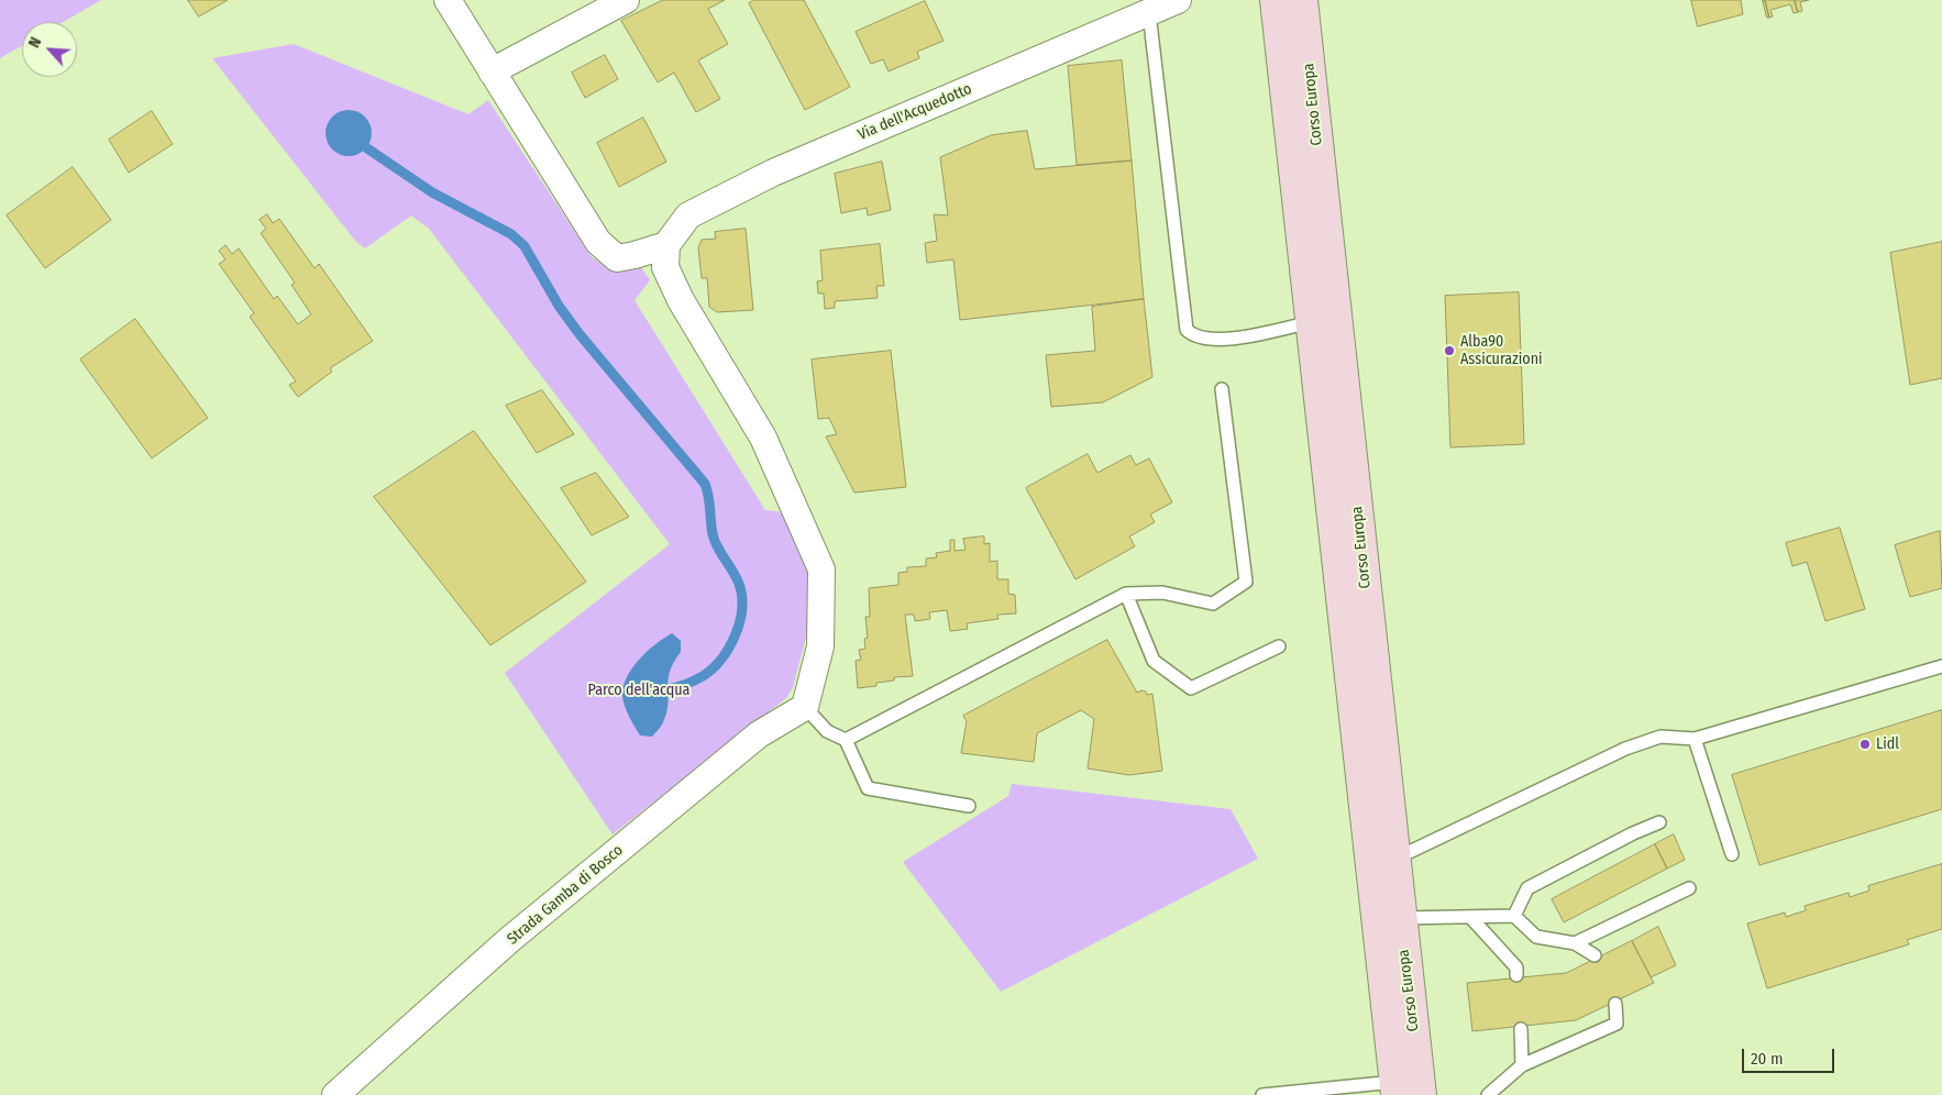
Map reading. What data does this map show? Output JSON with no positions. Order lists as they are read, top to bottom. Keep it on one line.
{"streets":{"main road":["Corso Europa"],"street":["Via dell'Acquedotto","Strada Gamba di Bosco"]},"parks":["Parco dell'acqua"],"places":["Alba90 Assicurazioni","Lidl"],"scale_bar":"20 m","north":"top left"}
